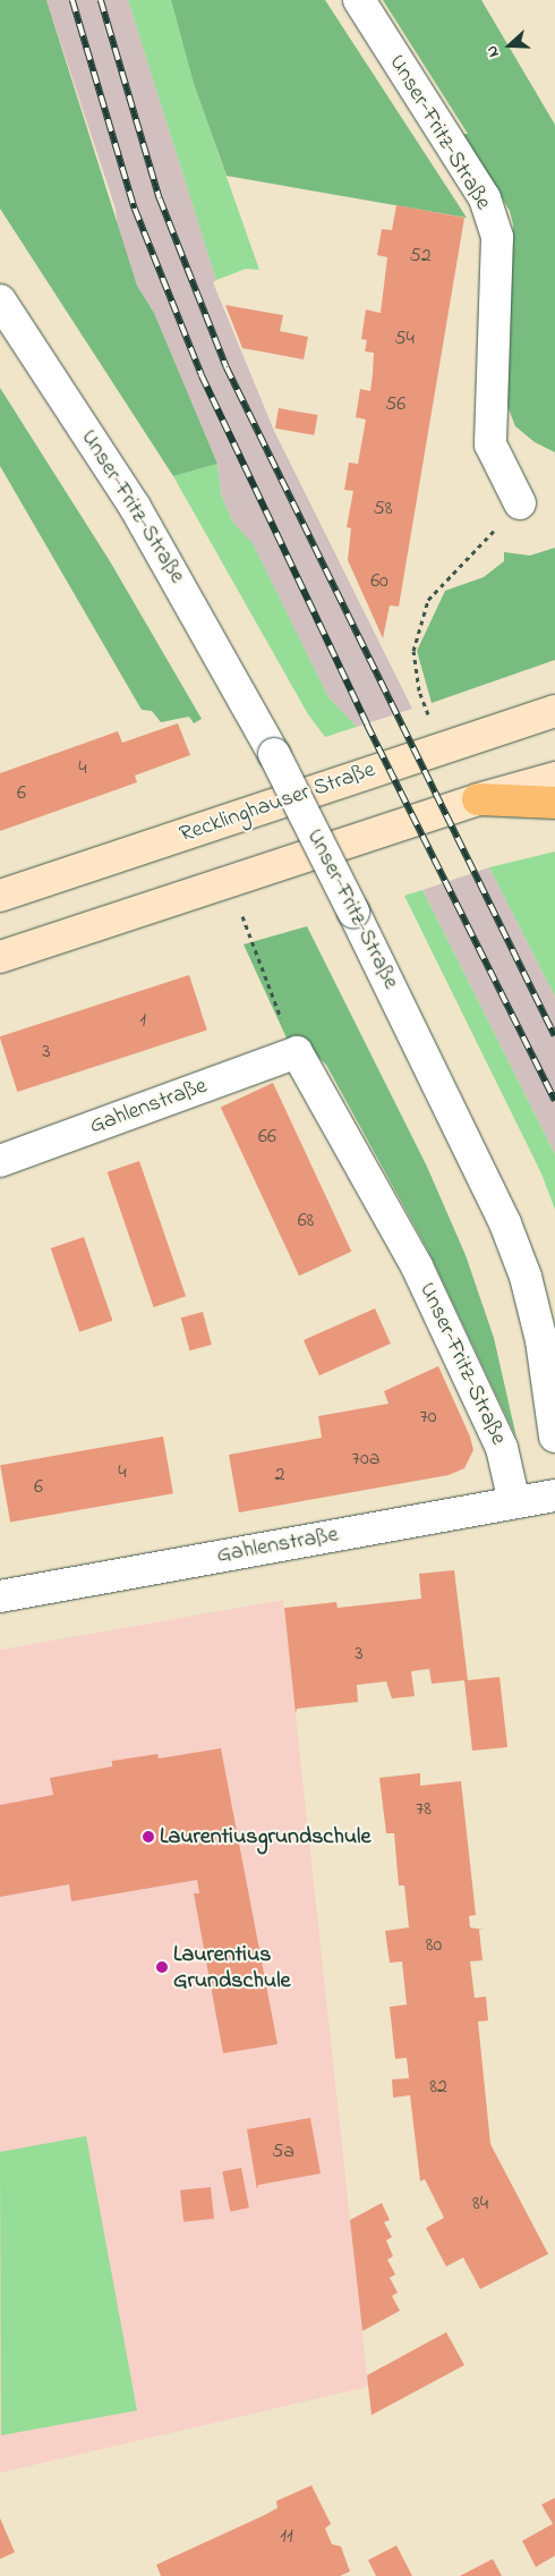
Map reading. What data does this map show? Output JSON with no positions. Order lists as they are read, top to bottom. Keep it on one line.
{"streets":{"main road":["Recklinghauser Straße"],"street":["Unser-Fritz-Straße","Gahlenstraße"]},"crossings":[["Unser-Fritz-Straße","Gahlenstraße"]],"places":["Laurentiusgrundschule","Laurentius Grundschule"],"house_numbers":["52","54","56","58","60","4","6","1","3","66","68","70","70a","4","2","6","3","78","80","82","5a","84","11"],"north":"left"}
